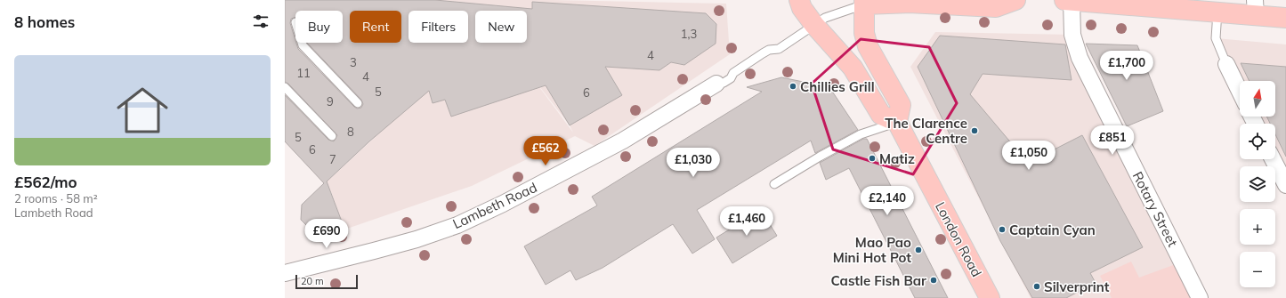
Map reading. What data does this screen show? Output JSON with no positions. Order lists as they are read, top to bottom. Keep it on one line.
{"streets":{"main road":["London Road"],"street":["Lambeth Road","Rotary Street"]},"places":["Chillies Grill","The Clarence Centre","Matiz","Captain Cyan","Mao Pao Mini Hot Pot","Castle Fish Bar","Silverprint"],"house_numbers":["1,3","4","3","11","4","5","6","9","8","5","6","7"],"scale_bar":"20 m","north":"top","page":{"heading":"8 homes","chip":["Buy","Rent","Filters","New"],"list":[{"name":"£562/mo","note":"2 rooms · 58 m² · Lambeth Road"}],"price":["£1,700","£851","£562","£1,050","£1,030","£2,140","£1,460","£690"],"map_buttons":["+","−"],"scale":"20 m"}}
